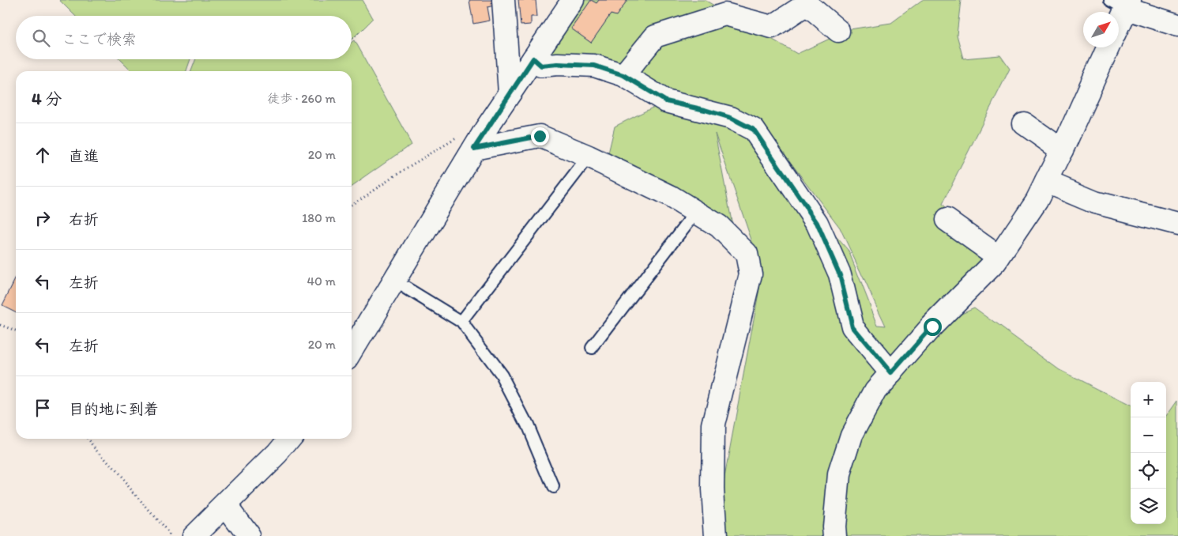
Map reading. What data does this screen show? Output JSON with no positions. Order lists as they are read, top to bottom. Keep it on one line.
{"north":"top right","page":{"search":"ここで検索","heading":["4 分","徒歩 · 260 m"],"list":[["直進","20 m"],["右折","180 m"],["左折","40 m"],["左折","20 m"],"目的地に到着"],"map_buttons":["+","−"]}}
